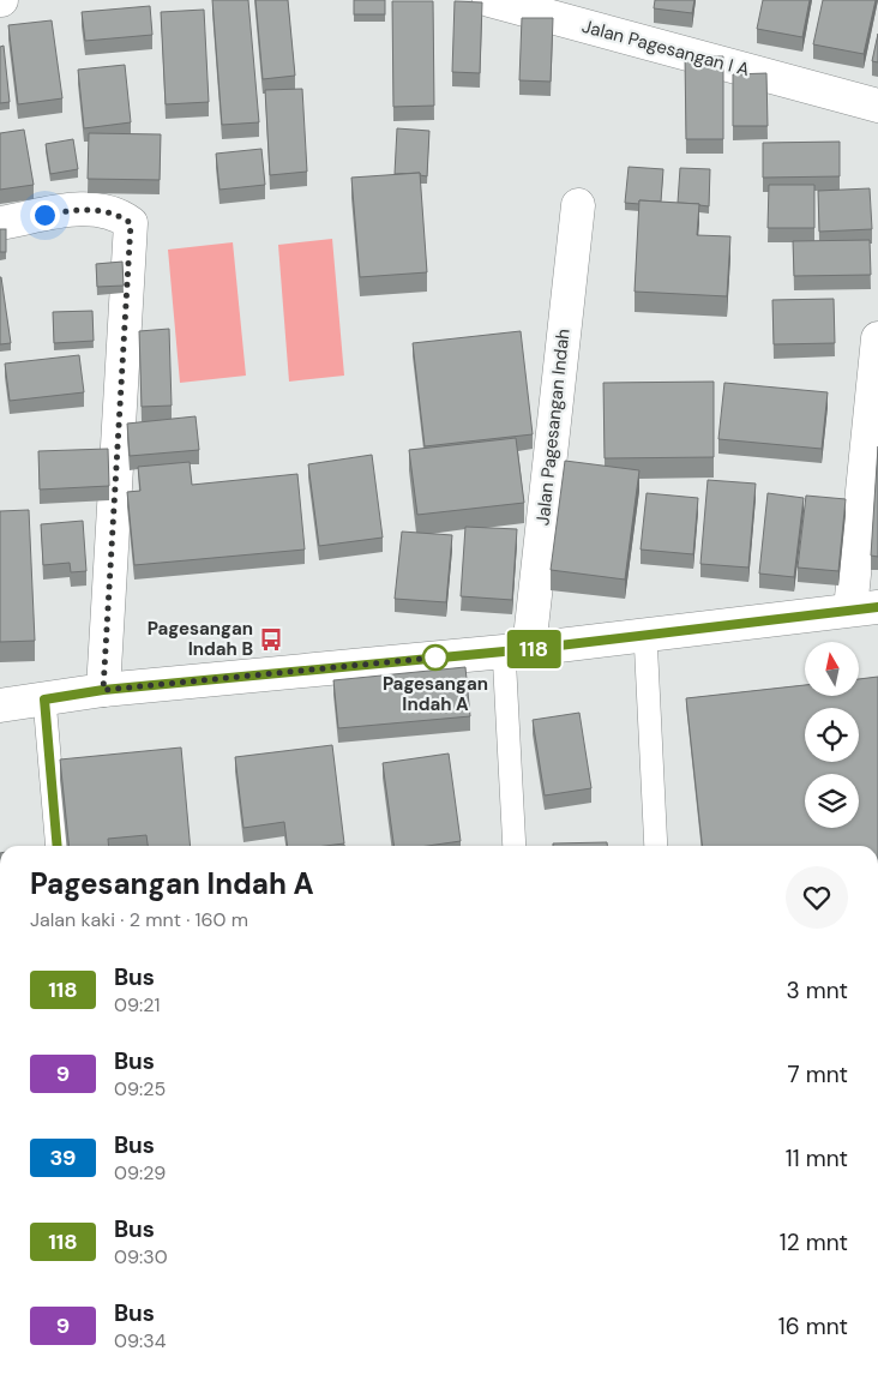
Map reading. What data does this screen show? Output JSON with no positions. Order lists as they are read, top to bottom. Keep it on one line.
{"streets":{"street":["Jalan Pagesangan I A","Jalan Pagesangan Indah"]},"places":{"bus stop":["Pagesangan Indah B"],"other":["Pagesangan Indah A"]},"lines":["bus line 118"],"north":"top","page":{"on_map":"118","heading":["Pagesangan Indah A","Jalan kaki · 2 mnt · 160 m"],"list":[{"mark":"118","name":"Bus","note":"09:21","value":"3 mnt"},{"mark":"9","name":"Bus","note":"09:25","value":"7 mnt"},{"mark":"39","name":"Bus","note":"09:29","value":"11 mnt"},{"mark":"118","name":"Bus","note":"09:30","value":"12 mnt"},{"mark":"9","name":"Bus","note":"09:34","value":"16 mnt"}]}}
